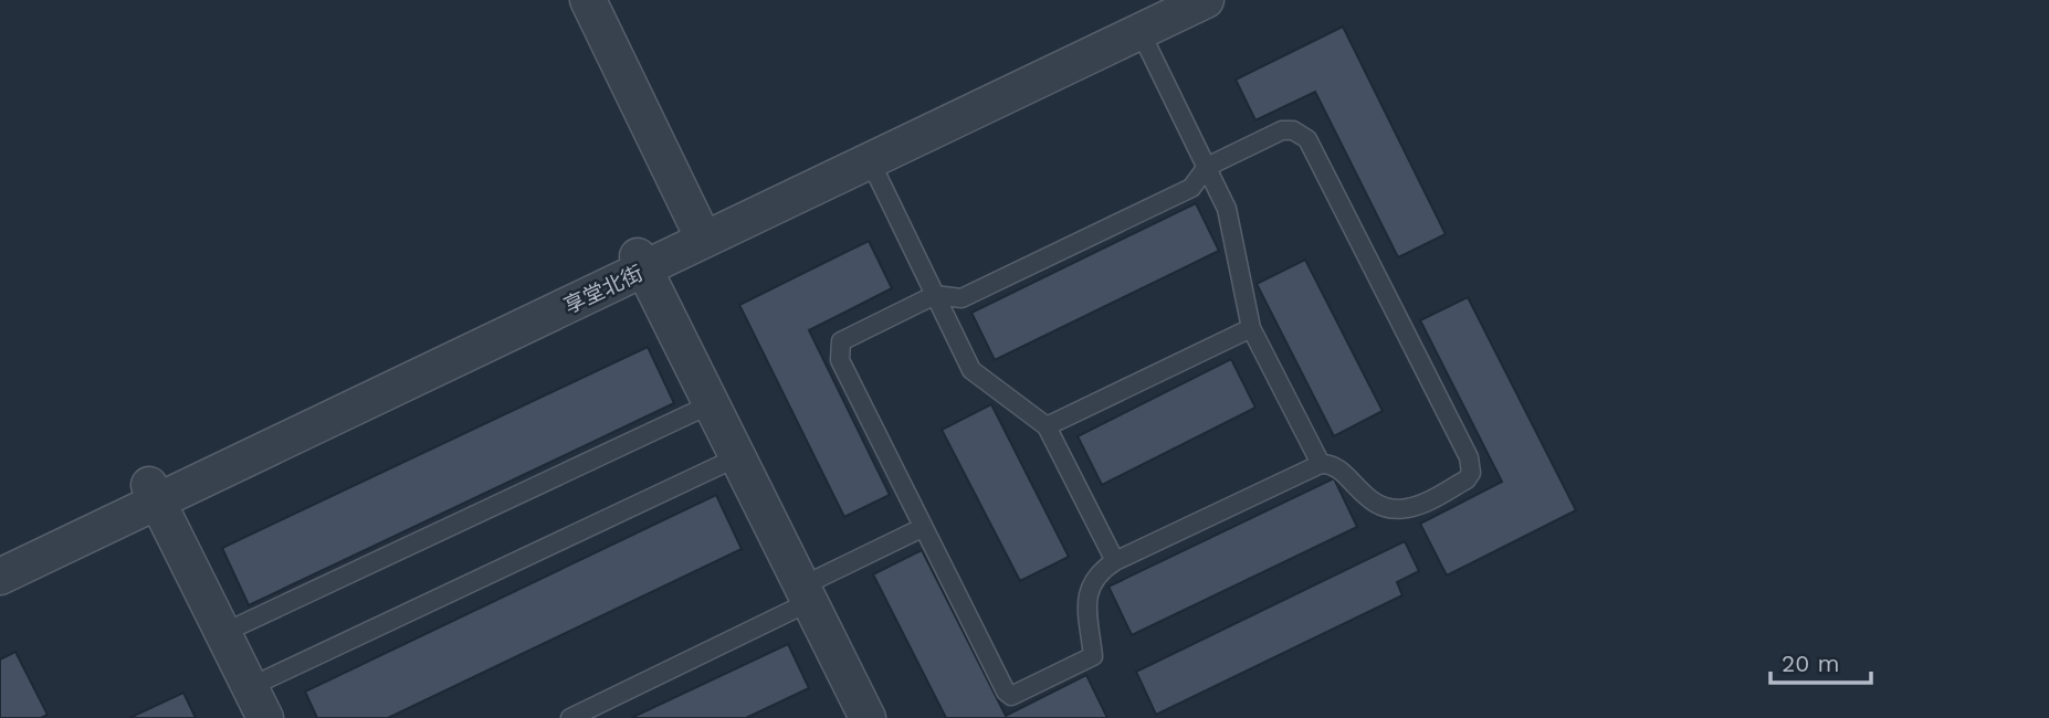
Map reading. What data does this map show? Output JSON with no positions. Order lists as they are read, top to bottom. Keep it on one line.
{"streets":{"street":["享堂北街"]},"scale_bar":"20 m"}
